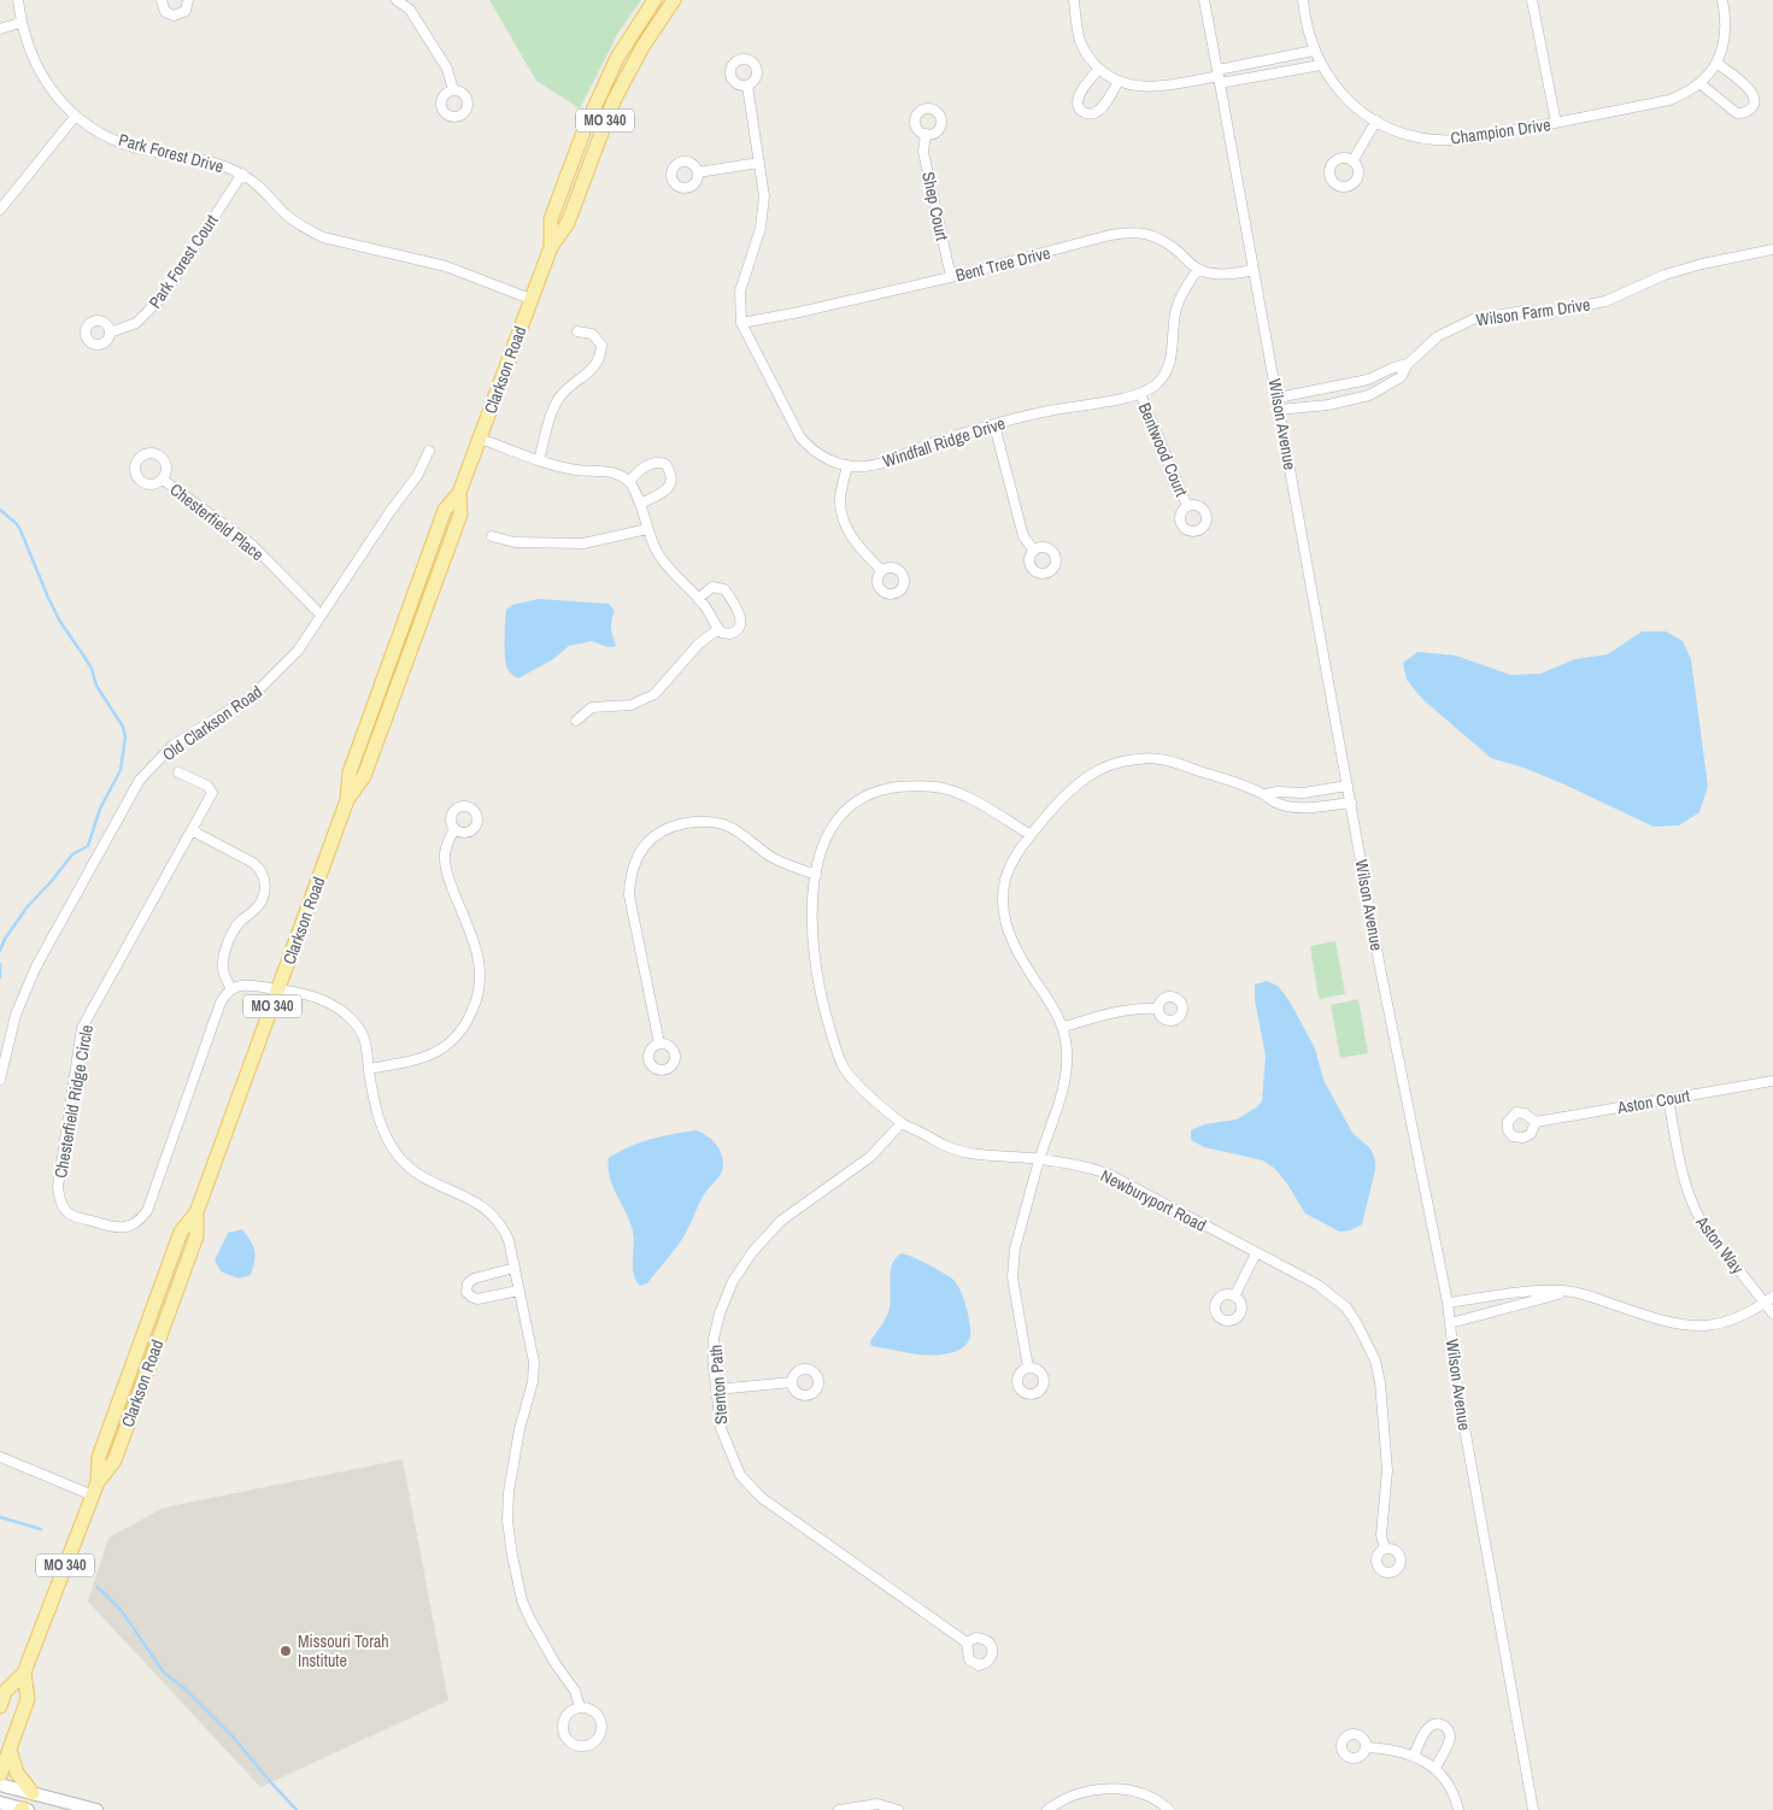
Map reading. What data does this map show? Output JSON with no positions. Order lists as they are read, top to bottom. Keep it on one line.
{"streets":{"main road":["MO 340","Clarkson Road"],"street":["Champion Drive","Park Forest Drive","Shep Court","Park Forest Court","Bent Tree Drive","Wilson Farm Drive","Wilson Avenue","Windfall Ridge Drive","Bentwood Court","Chesterfield Place","Old Clarkson Road","Chesterfield Ridge Circle","Aston Court","Newburyport Road","Aston Way","Stenton Path"]},"crossings":[["Park Forest Drive","Park Forest Court"],["Park Forest Drive","Clarkson Road"],["Shep Court","Bent Tree Drive"],["Bent Tree Drive","Windfall Ridge Drive"],["Wilson Farm Drive","Wilson Avenue"],["Windfall Ridge Drive","Bentwood Court"],["Chesterfield Place","Old Clarkson Road"],["Aston Court","Aston Way"],["Newburyport Road","Stenton Path"]],"places":["Missouri Torah Institute"]}
